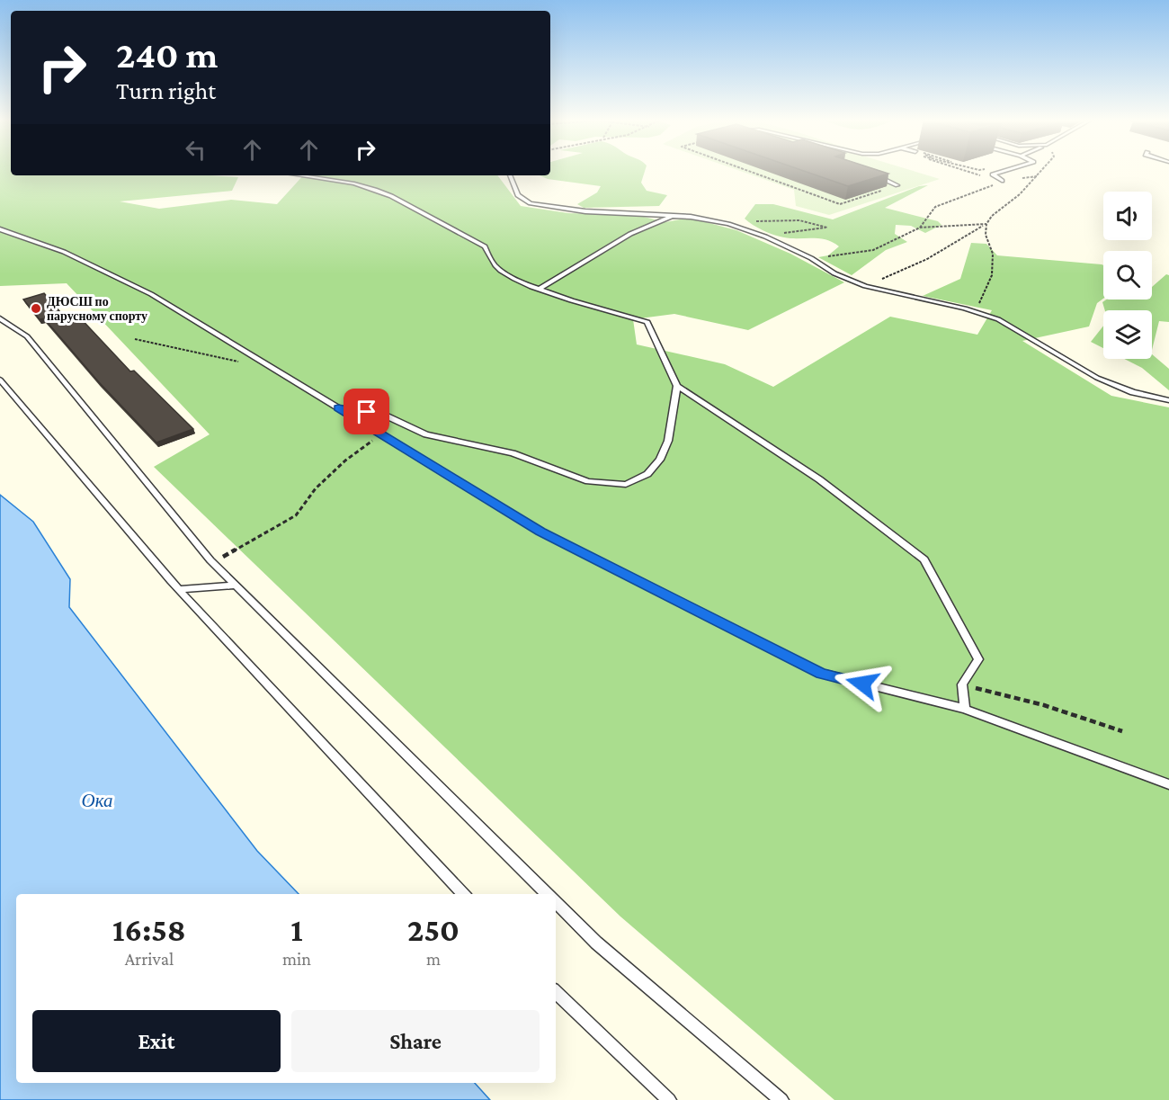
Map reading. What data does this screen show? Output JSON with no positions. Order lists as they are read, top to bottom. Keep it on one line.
{"water":["Ока"],"places":["ДЮСШ по парусному спорту"],"page":{"turn":["240 m","Turn right"],"eta":["16:58","Arrival","1","min","250","m"],"buttons":["Exit","Share"]}}
